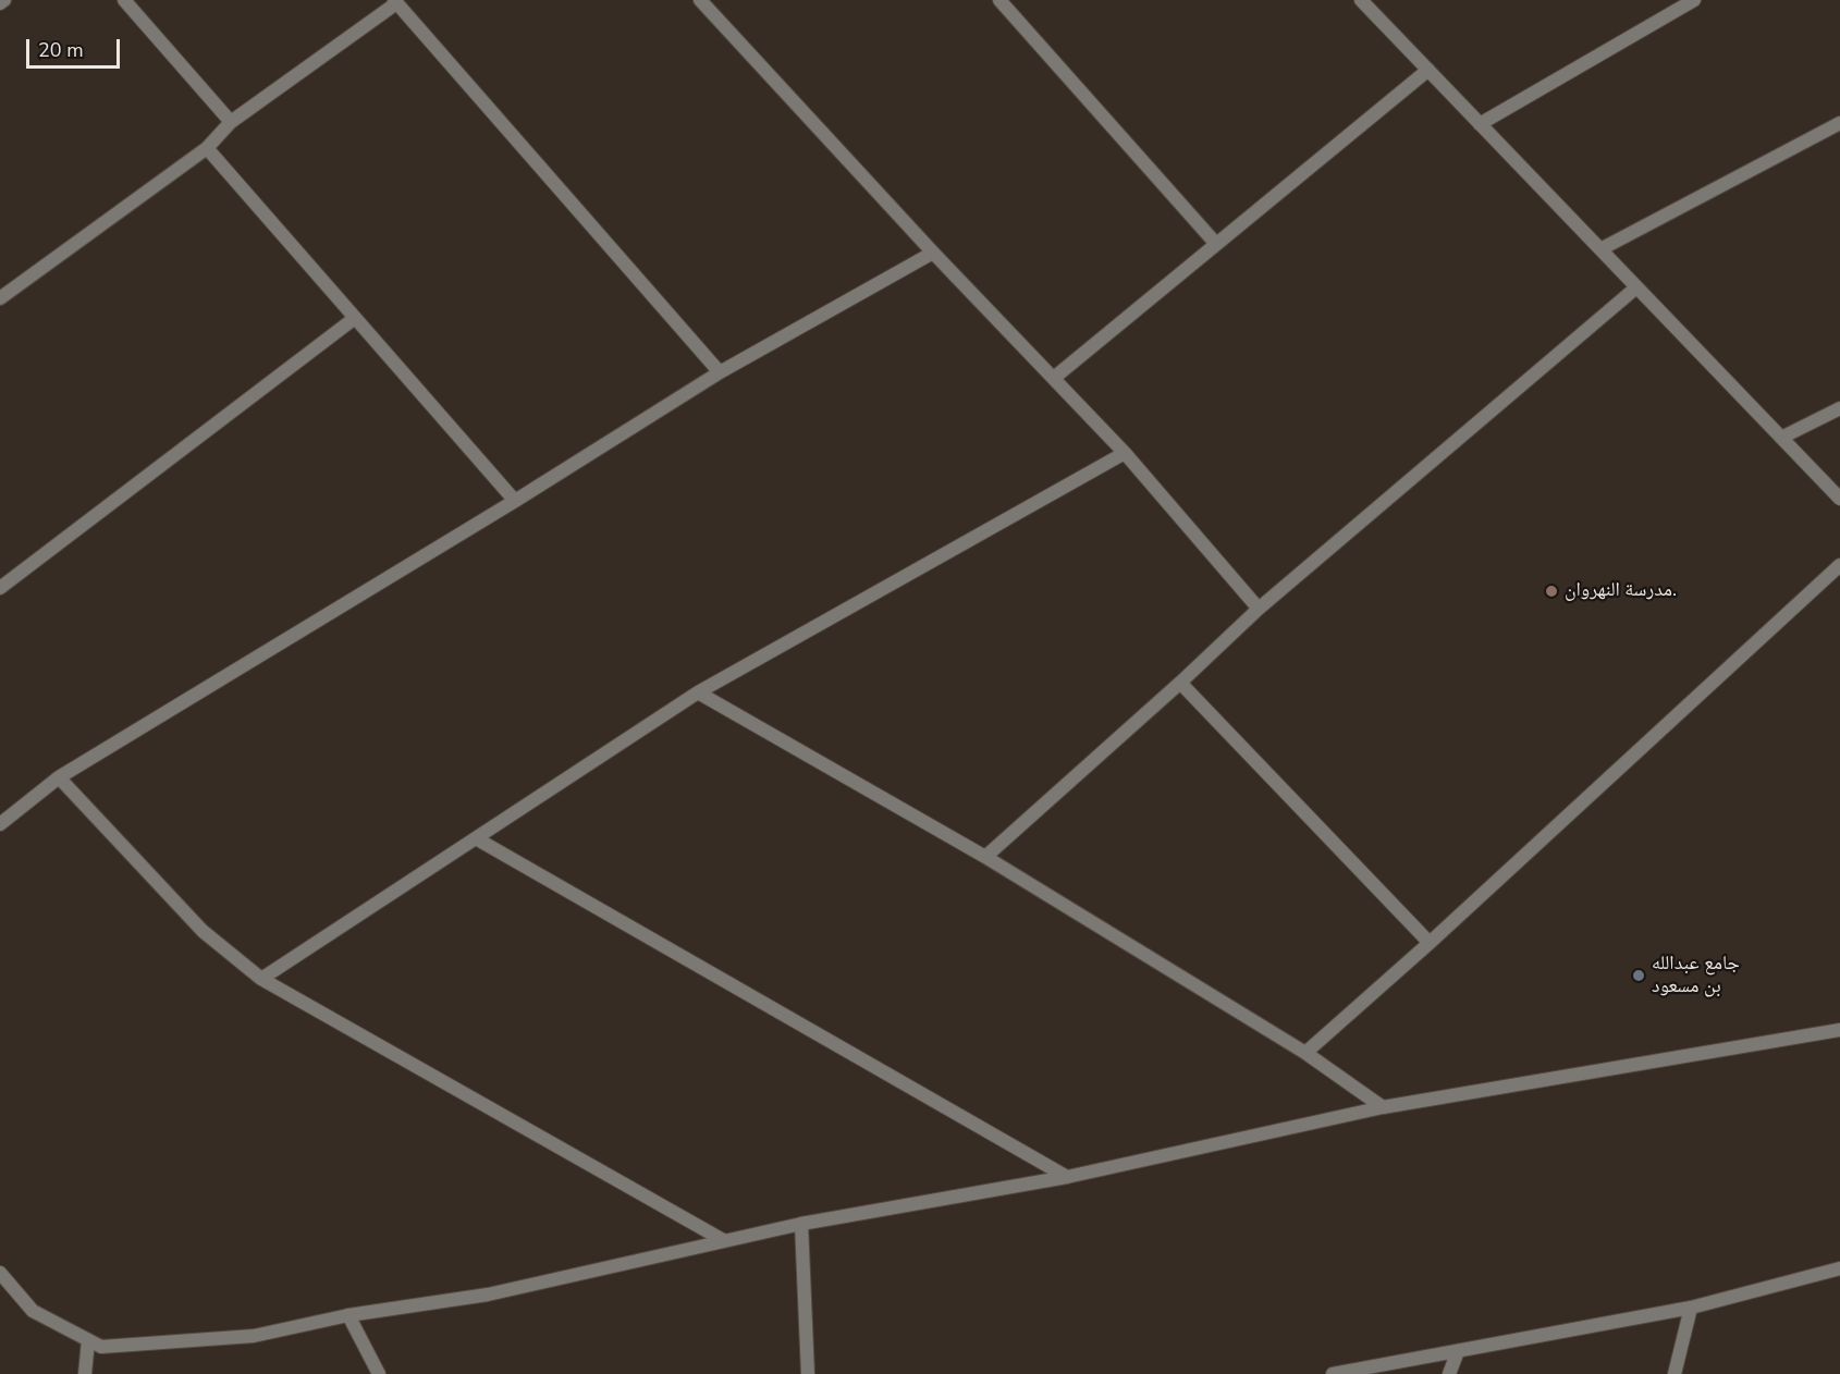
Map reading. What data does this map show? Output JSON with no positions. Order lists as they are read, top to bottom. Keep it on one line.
{"places":["مدرسة النهروان.","جامع عبدالله بن مسعود"],"scale_bar":"20 m"}
